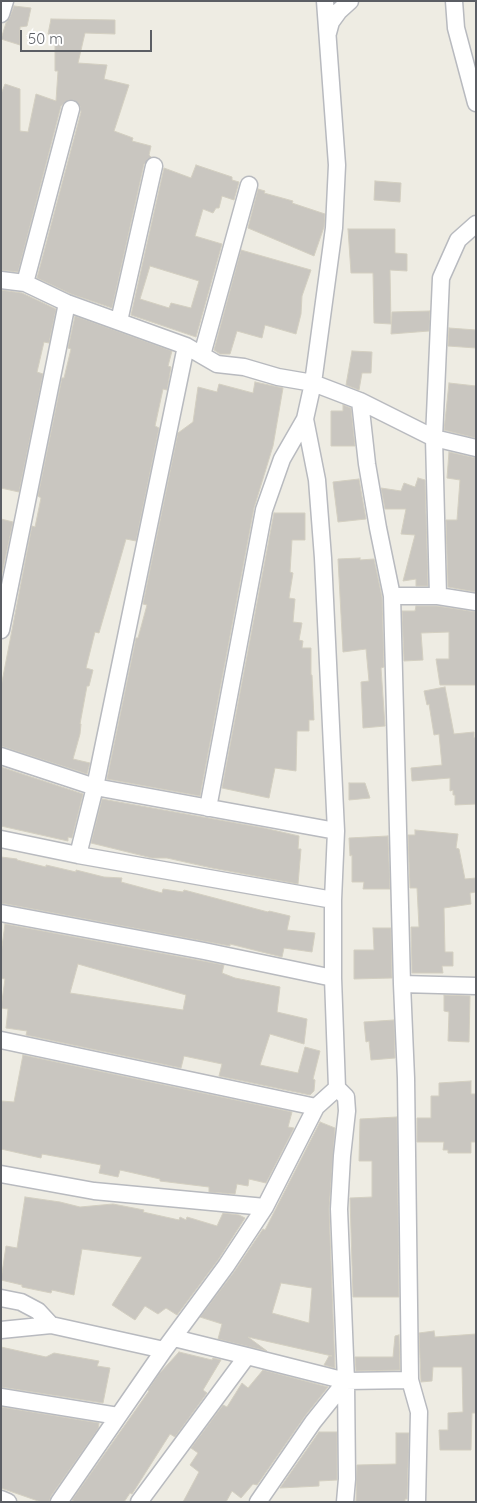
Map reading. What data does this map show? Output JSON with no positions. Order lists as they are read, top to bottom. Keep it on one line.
{"scale_bar":"50 m"}
